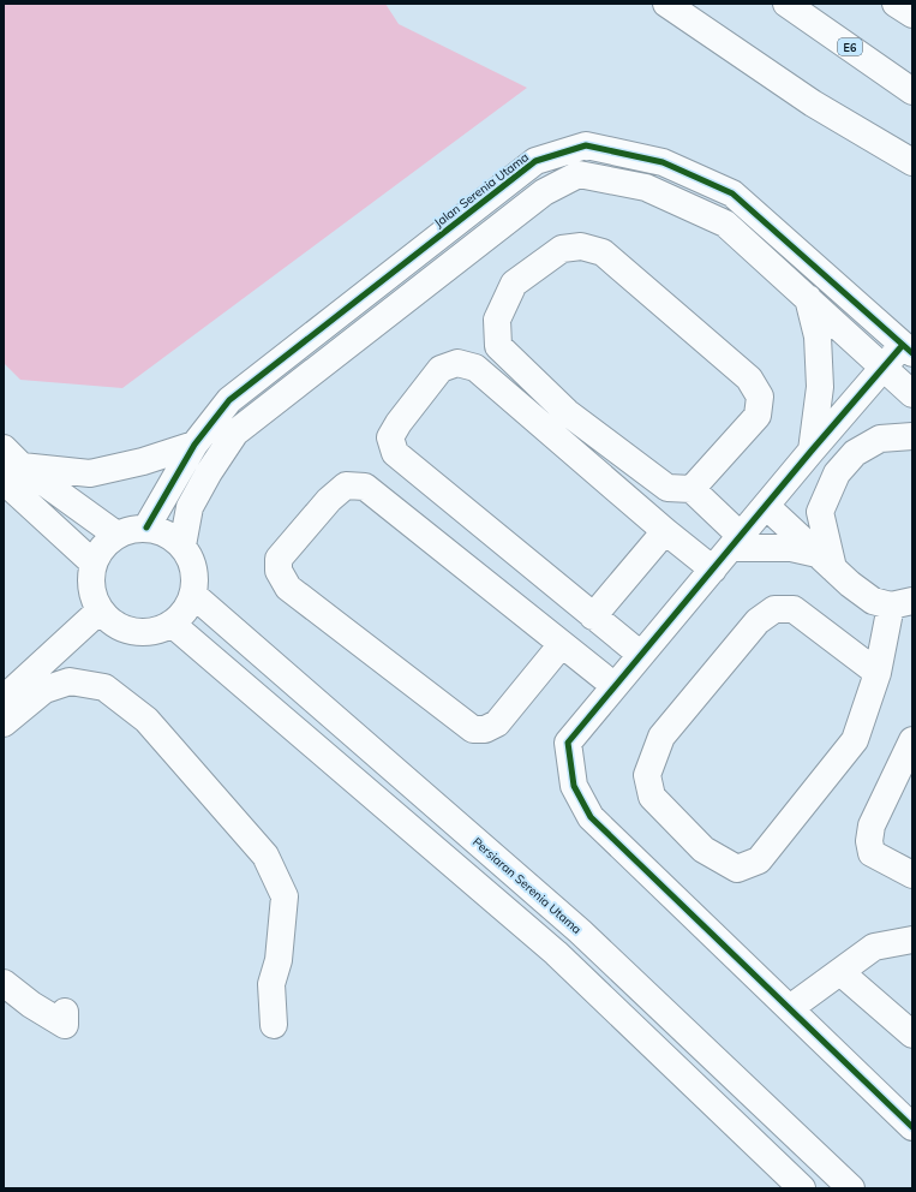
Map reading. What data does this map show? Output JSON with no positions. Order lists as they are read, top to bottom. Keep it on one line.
{"streets":{"main road":["E6","Jalan Serenia Utama","Persiaran Serenia Utama"]},"crossings":[["Jalan Serenia Utama","Persiaran Serenia Utama"]]}
